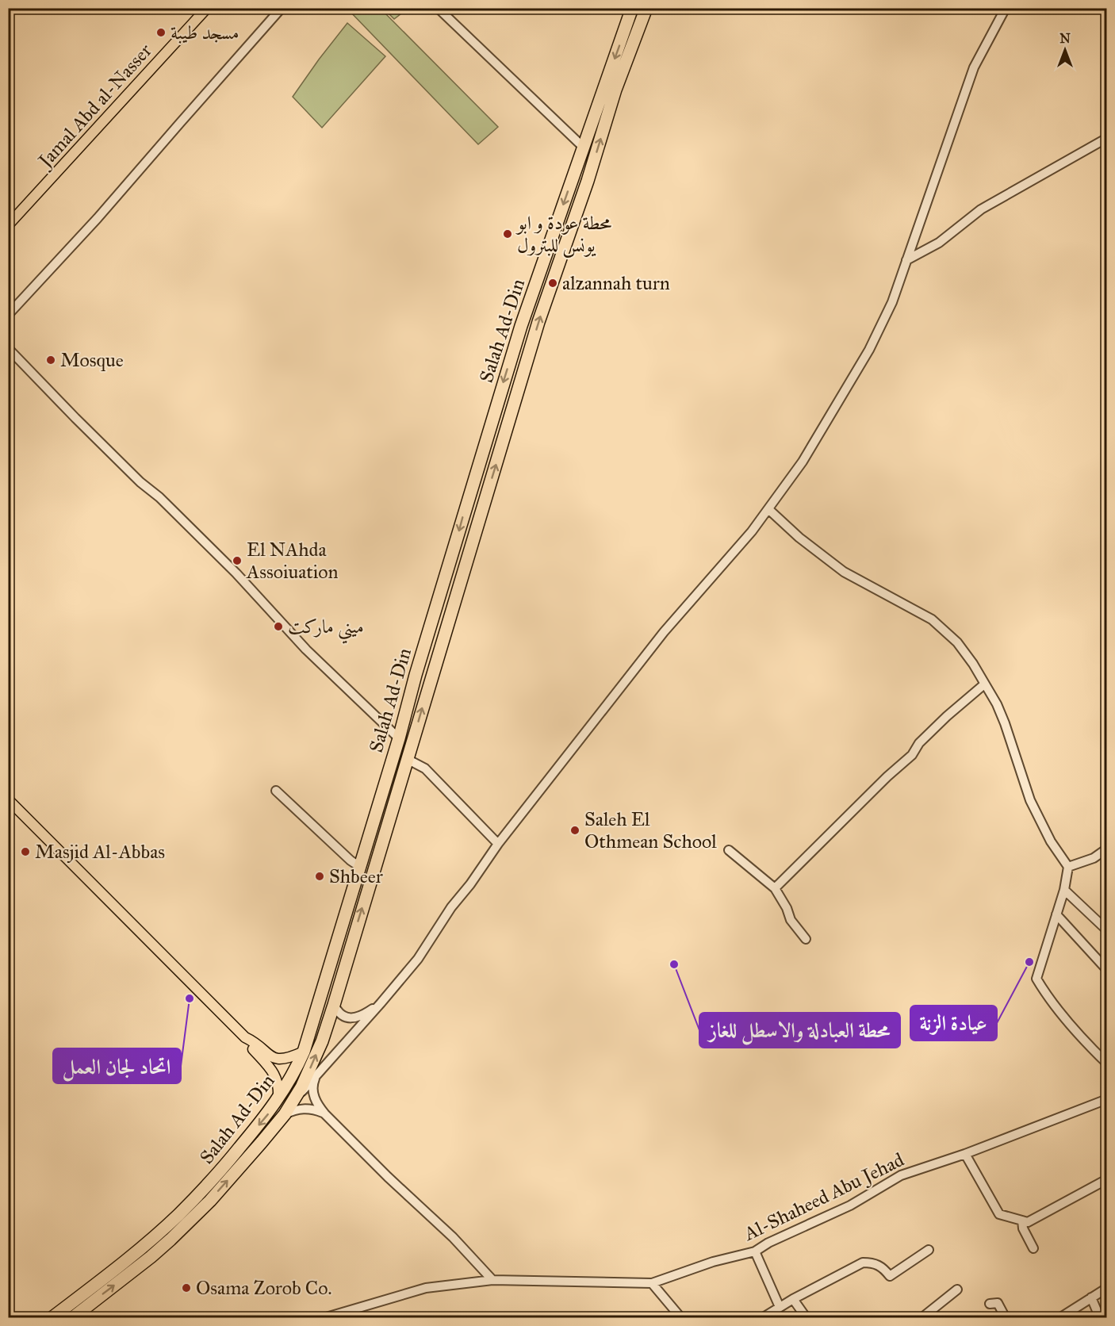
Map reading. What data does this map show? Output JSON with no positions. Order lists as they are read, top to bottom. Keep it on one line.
{"streets":{"highway":["Salah Ad-Din"],"main road":["Jamal Abd al-Nasser"],"street":["Al-Shaheed Abu Jehad"]},"places":["مسجد طيبة","محطة عودة و ابو يونس للبترول","alzannah turn","Mosque","El NAhda Assoiuation","ميني ماركت","Saleh El Othmean School","Masjid Al-Abbas","Shbeer","عيادة الزنة","محطة العبادلة والاسطل للغاز","اتحاد لجان العمل","Osama Zorob Co."],"north":"top"}
